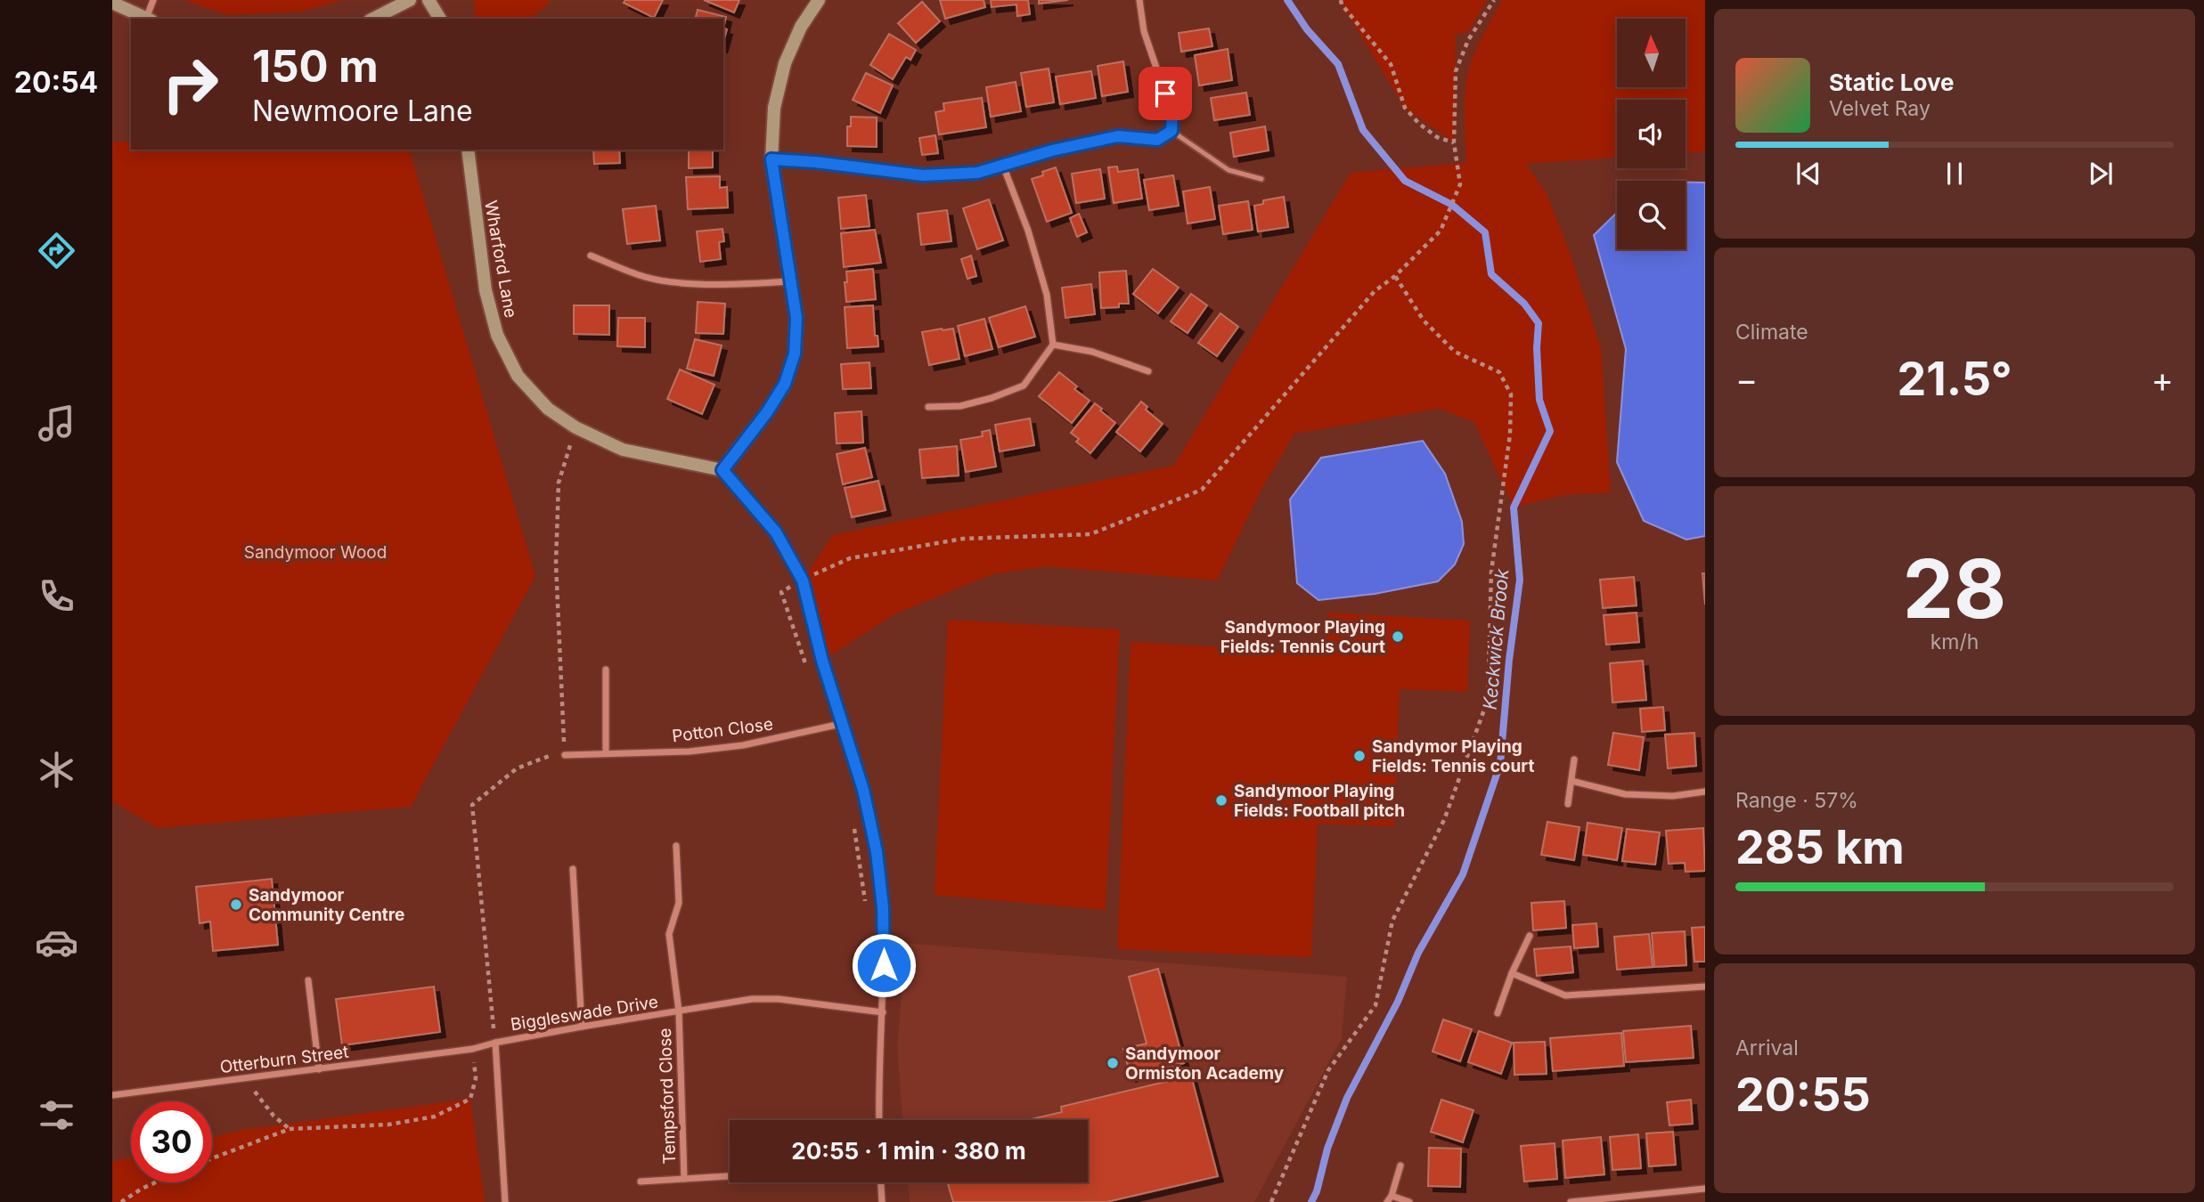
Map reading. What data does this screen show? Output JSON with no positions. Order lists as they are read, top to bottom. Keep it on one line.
{"streets":{"street":["Wharford Lane","Potton Close","Biggleswade Drive","Otterburn Street","Tempsford Close"]},"crossings":[["Biggleswade Drive","Otterburn Street"],["Biggleswade Drive","Tempsford Close"]],"water":["Keckwick Brook"],"parks":["Sandymoor Wood"],"places":["Sandymoor Playing Fields: Tennis Court","Sandymor Playing Fields: Tennis court","Sandymoor Playing Fields: Football pitch","Sandymoor Community Centre","Sandymoor Ormiston Academy"],"north":"top","page":{"tabs":"20:54","turn":["150 m","Newmoore Lane"],"song":["Static Love","Velvet Ray"],"tile":["Climate",["28","km/h"],["Range · 57%","285 km"],["Arrival","20:55"]],"heat":["−","21.5°","+"],"limit":"30","trip":"20:55 · 1 min · 380 m"}}
